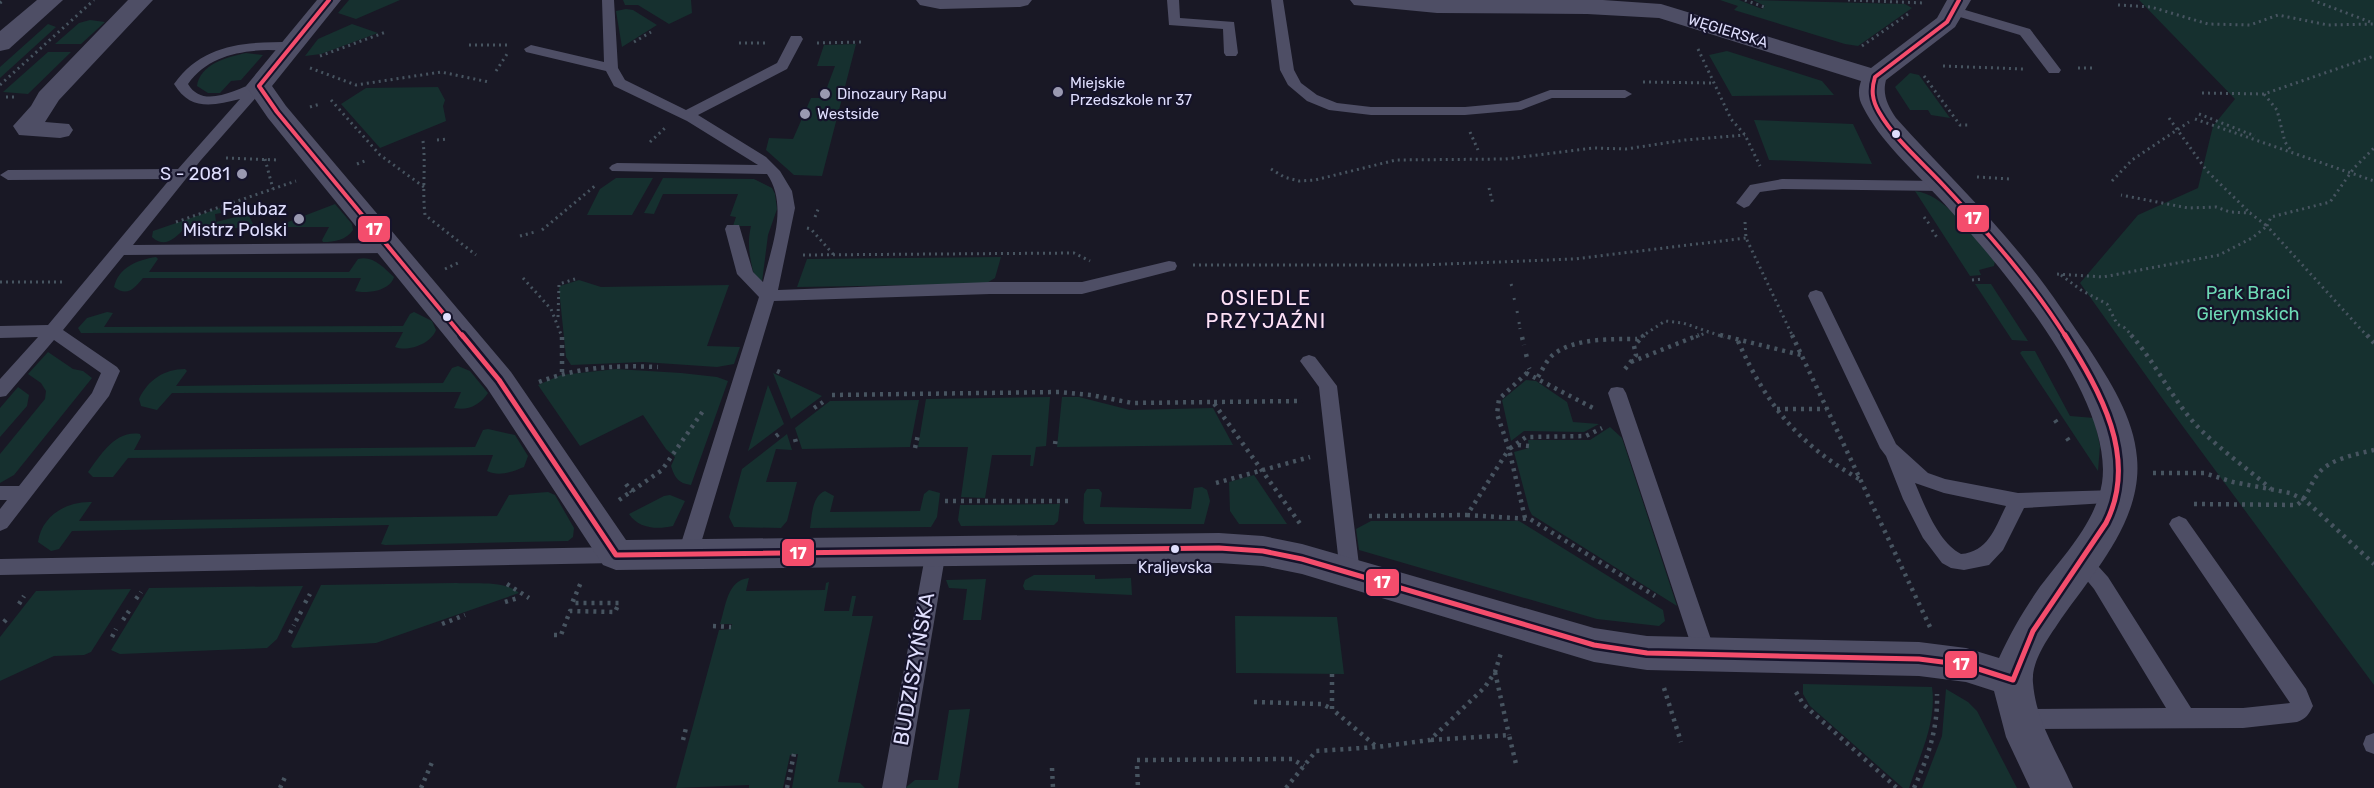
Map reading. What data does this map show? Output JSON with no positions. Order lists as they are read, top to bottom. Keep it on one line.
{"streets":{"street":["WĘGIERSKA"],"lane":["BUDZISZYŃSKA"]},"districts":["OSIEDLE PRZYJAŹNI"],"parks":["Park Braci Gierymskich"],"places":["Miejskie Przedszkole nr 37","Dinozaury Rapu","Westside","S - 2081","Falubaz Mistrz Polski","Kraljevska"],"lines":["transit line 17"]}
